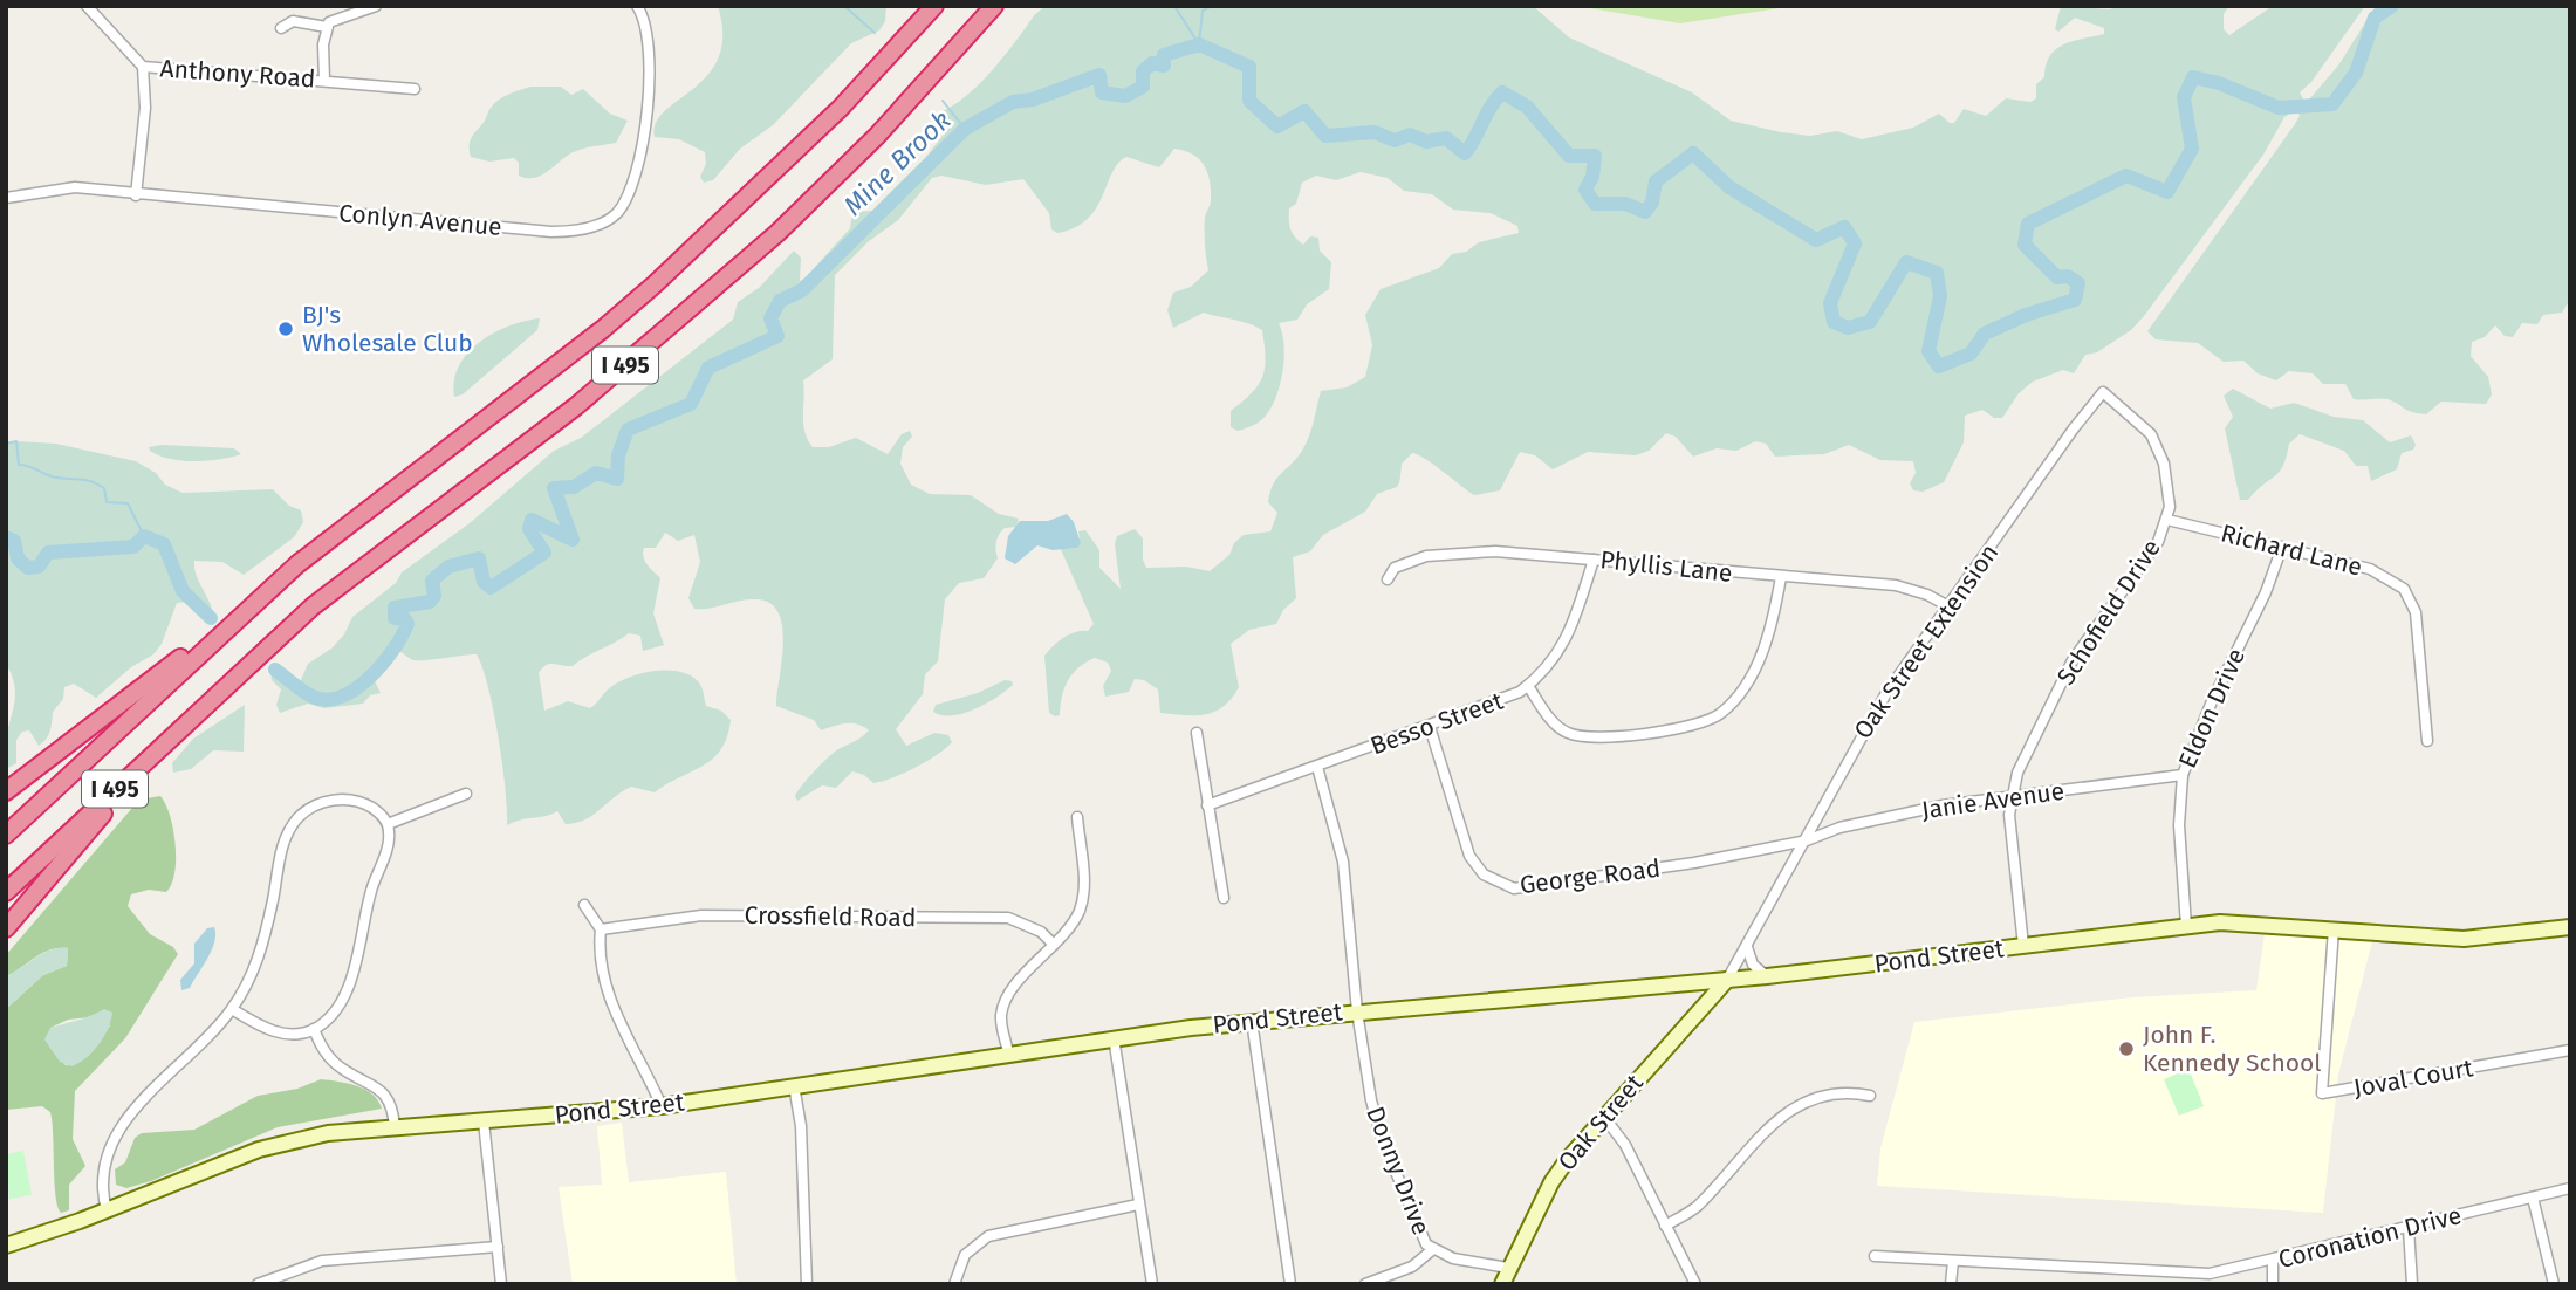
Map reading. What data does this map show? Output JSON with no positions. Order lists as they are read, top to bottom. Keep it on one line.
{"streets":{"highway":["I 495"],"main road":["Pond Street","Oak Street"],"street":["Anthony Road","Conlyn Avenue","Richard Lane","Phyllis Lane","Schofield Drive","Oak Street Extension","Eldon Drive","Besso Street","Janie Avenue","George Road","Crossfield Road","Joval Court","Donny Drive","Coronation Drive"]},"crossings":[["Richard Lane","Schofield Drive"],["Richard Lane","Eldon Drive"],["Phyllis Lane","Oak Street Extension"],["Phyllis Lane","Besso Street"],["Schofield Drive","Oak Street Extension"],["Schofield Drive","Janie Avenue"],["Schofield Drive","Pond Street"],["Oak Street Extension","Janie Avenue"],["Oak Street Extension","George Road"],["Oak Street Extension","Pond Street"],["Oak Street Extension","Oak Street"],["Eldon Drive","Janie Avenue"],["Eldon Drive","Pond Street"],["Besso Street","George Road"],["Besso Street","Donny Drive"],["Janie Avenue","George Road"],["Pond Street","Joval Court"],["Pond Street","Oak Street"],["Pond Street","Donny Drive"],["Oak Street","Donny Drive"]],"water":["Mine Brook"],"places":["BJ's Wholesale Club","John F. Kennedy School"]}
